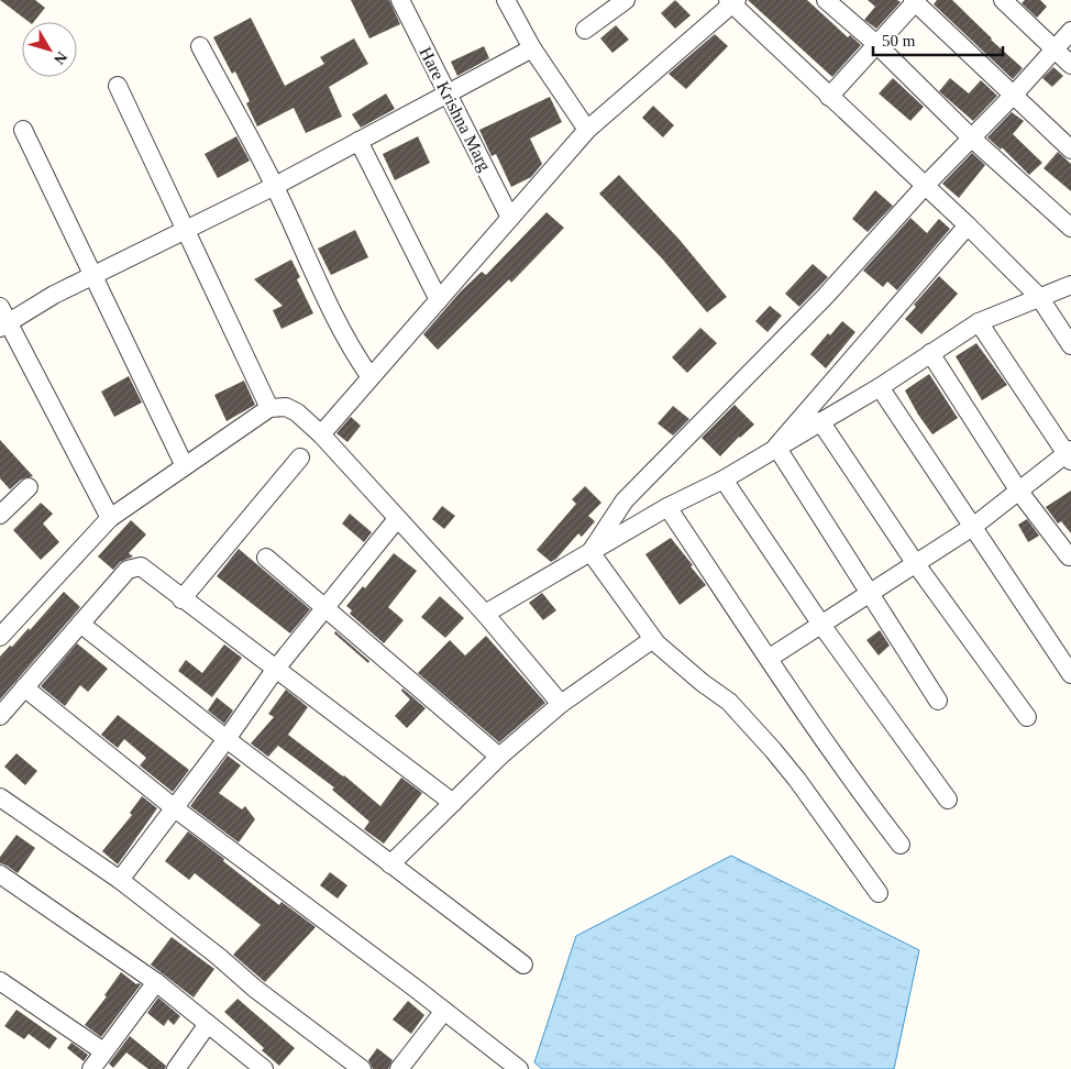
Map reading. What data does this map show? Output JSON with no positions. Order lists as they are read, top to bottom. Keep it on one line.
{"streets":{"street":["Hare Krishna Marg"]},"scale_bar":"50 m","north":"bottom right"}
